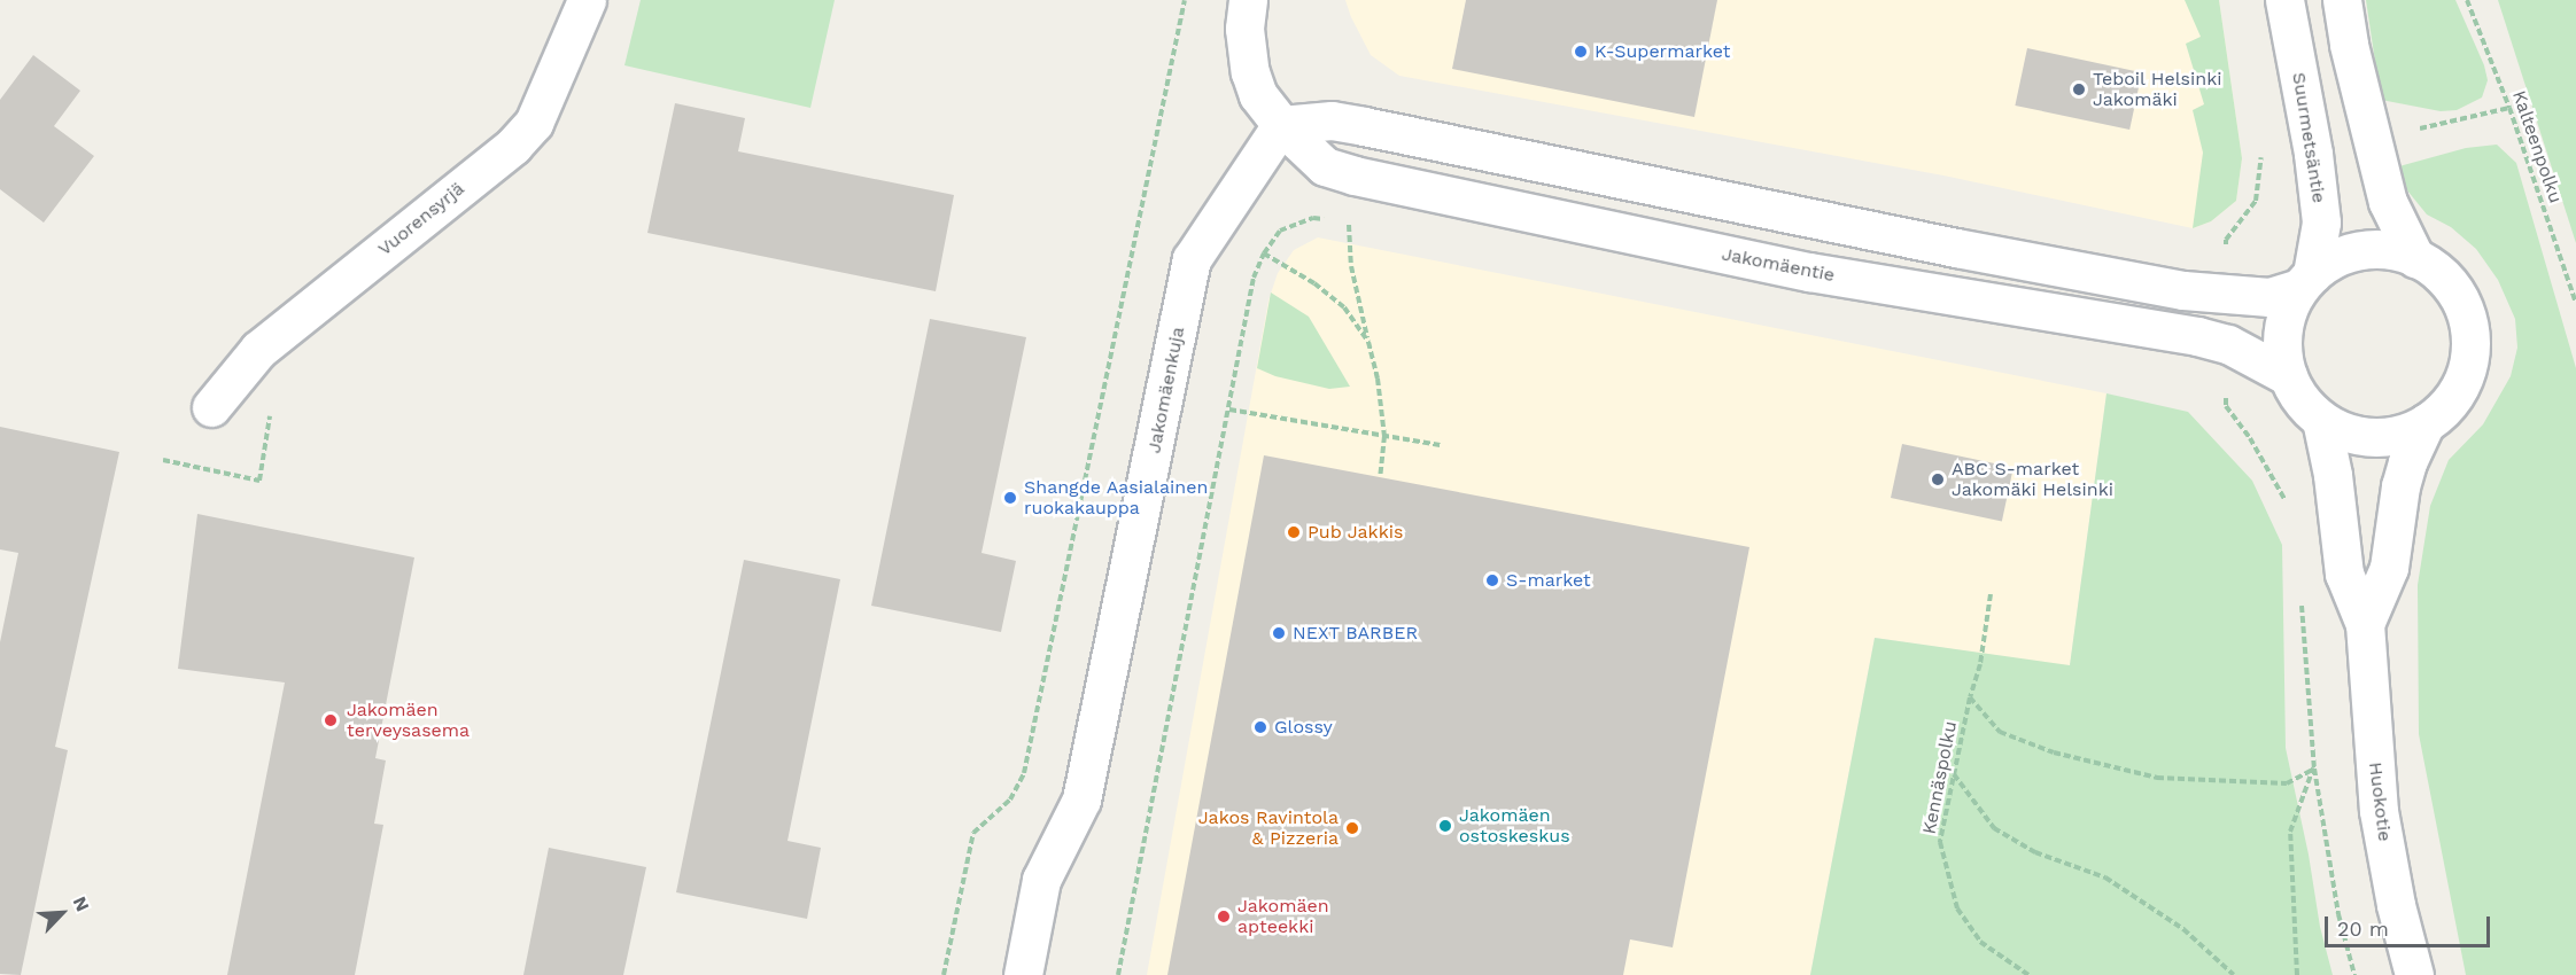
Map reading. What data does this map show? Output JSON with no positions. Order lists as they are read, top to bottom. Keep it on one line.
{"streets":{"street":["Suurmetsäntie","Vuorensyrjä","Jakomäentie","Jakomäenkuja","Huokotie"],"path":["Kalteenpolku","Kennäspolku"]},"crossings":[["Suurmetsäntie","Jakomäentie"],["Suurmetsäntie","Huokotie"],["Jakomäentie","Jakomäenkuja"],["Jakomäentie","Huokotie"]],"places":["K-Supermarket","Teboil Helsinki Jakomäki","ABC S-market Jakomäki Helsinki","Shangde Aasialainen ruokakauppa","Pub Jakkis","S-market","NEXT BARBER","Jakomäen terveysasema","Glossy","Jakomäen ostoskeskus","Jakos Ravintola & Pizzeria","Jakomäen apteekki"],"scale_bar":"20 m","north":"top right"}
